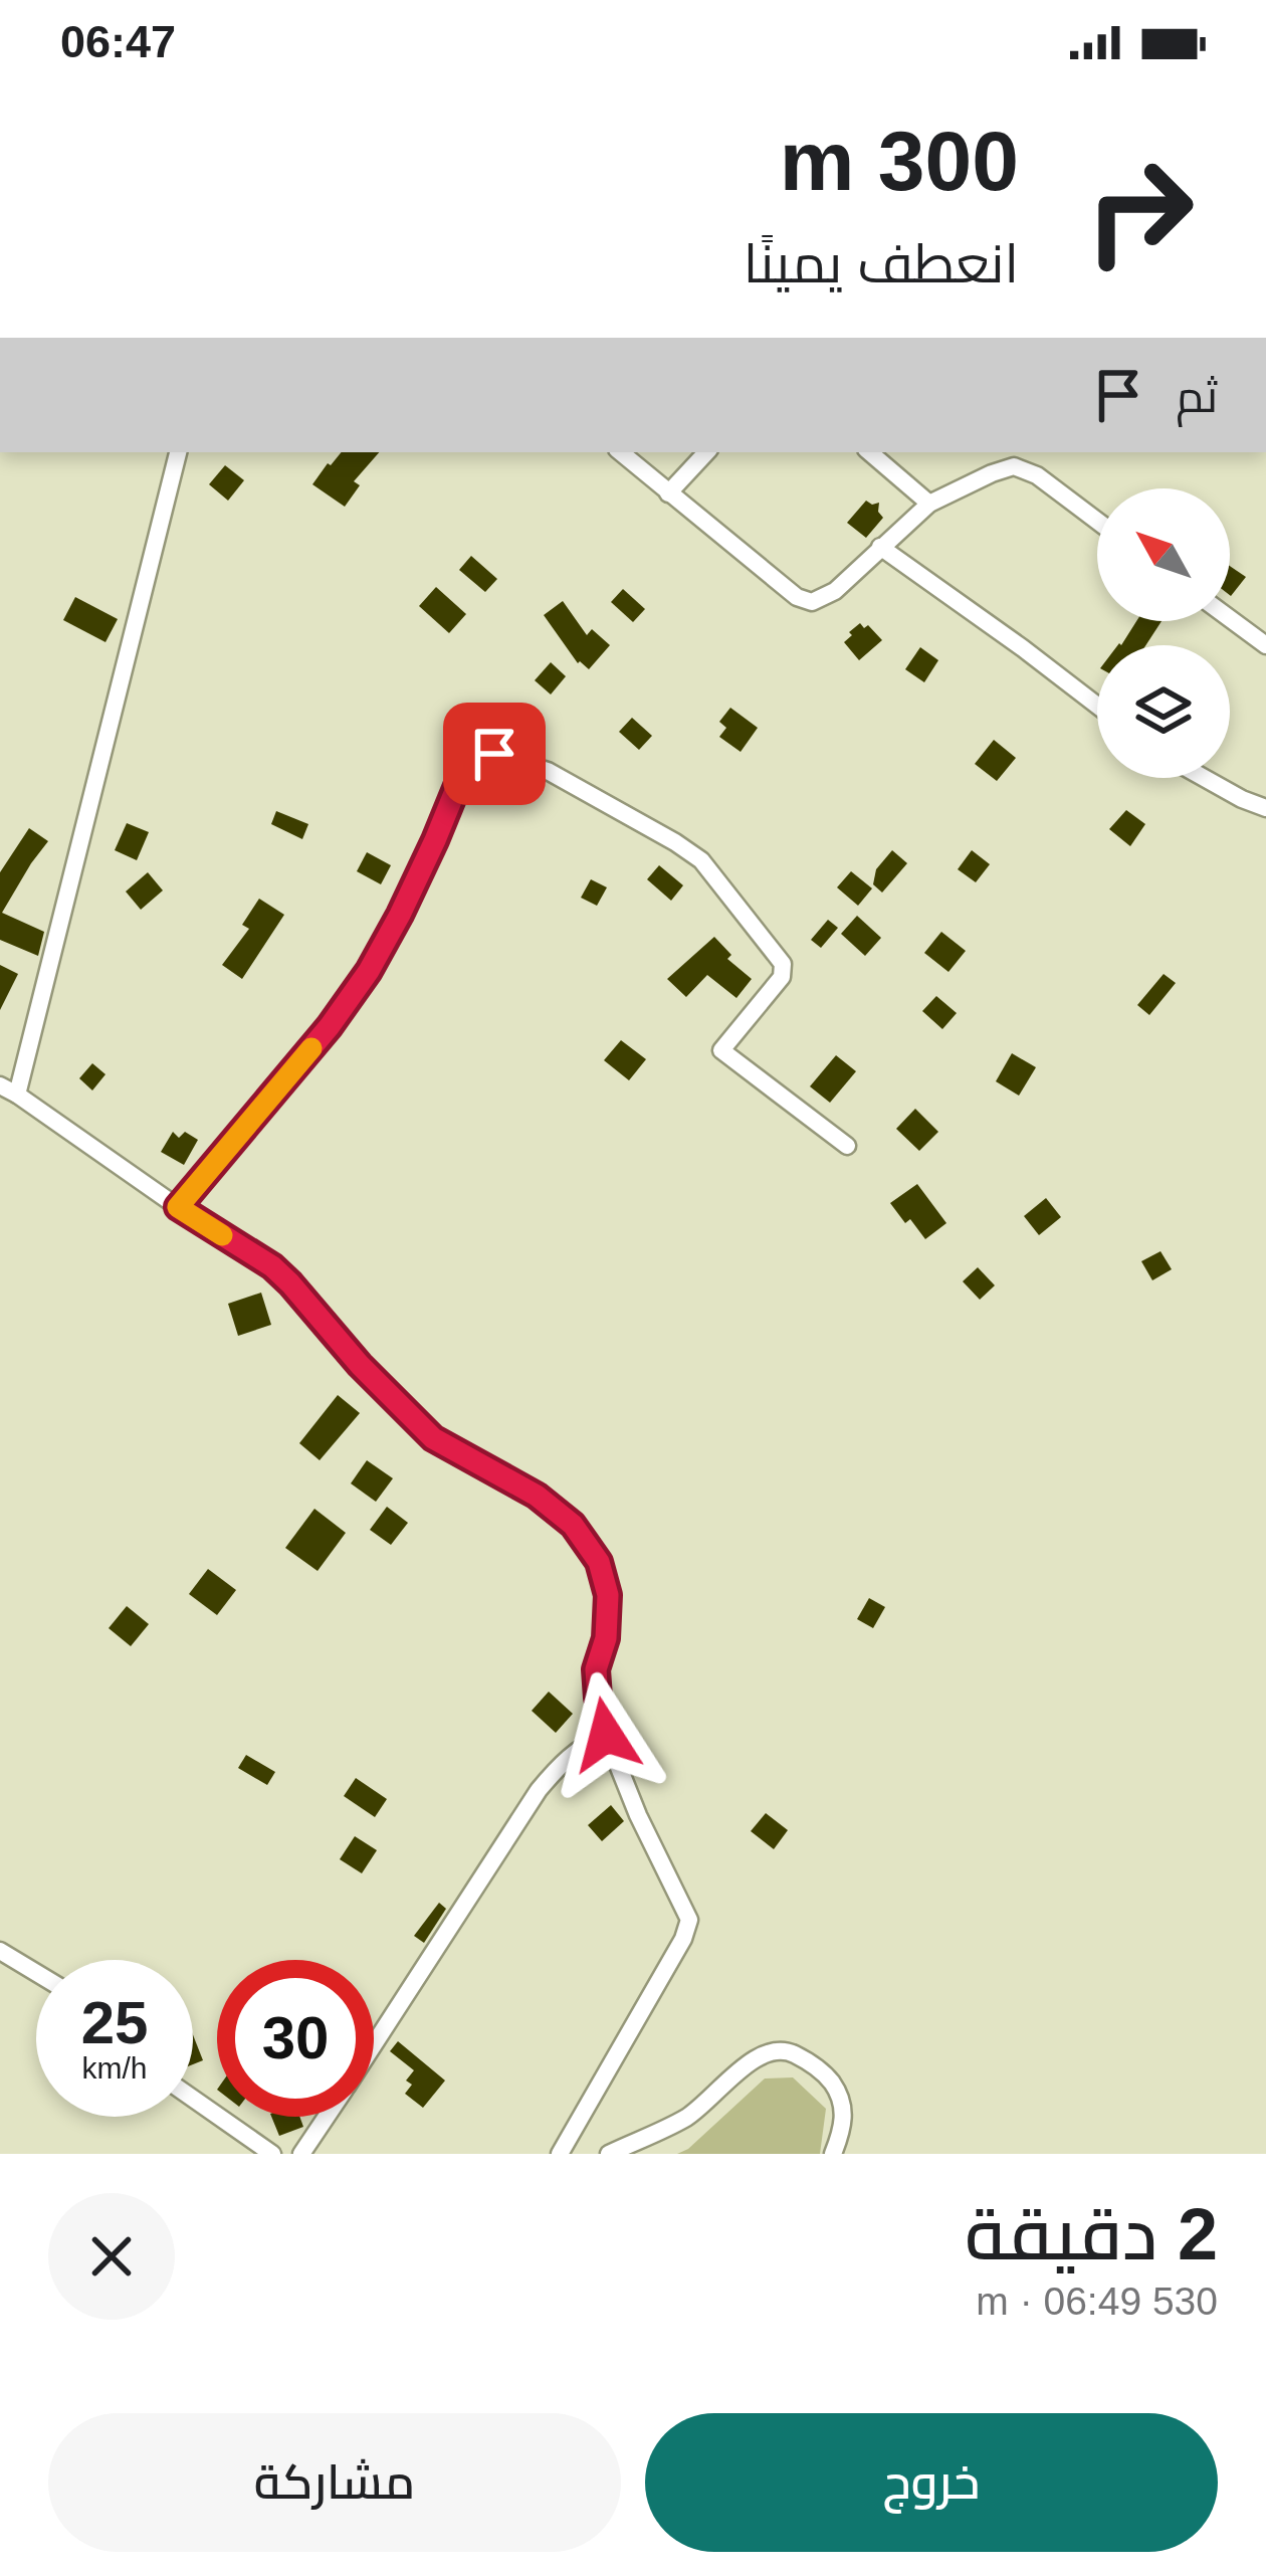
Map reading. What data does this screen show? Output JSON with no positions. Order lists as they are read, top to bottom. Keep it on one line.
{"north":"top left","page":{"status":"06:47","turn":["300 m","انعطف يمينًا"],"then":"ثم","speed":"25 km/h","limit":"30","heading":["2 دقيقة","530 m · 06:49"],"buttons":["خروج","مشاركة"]}}
